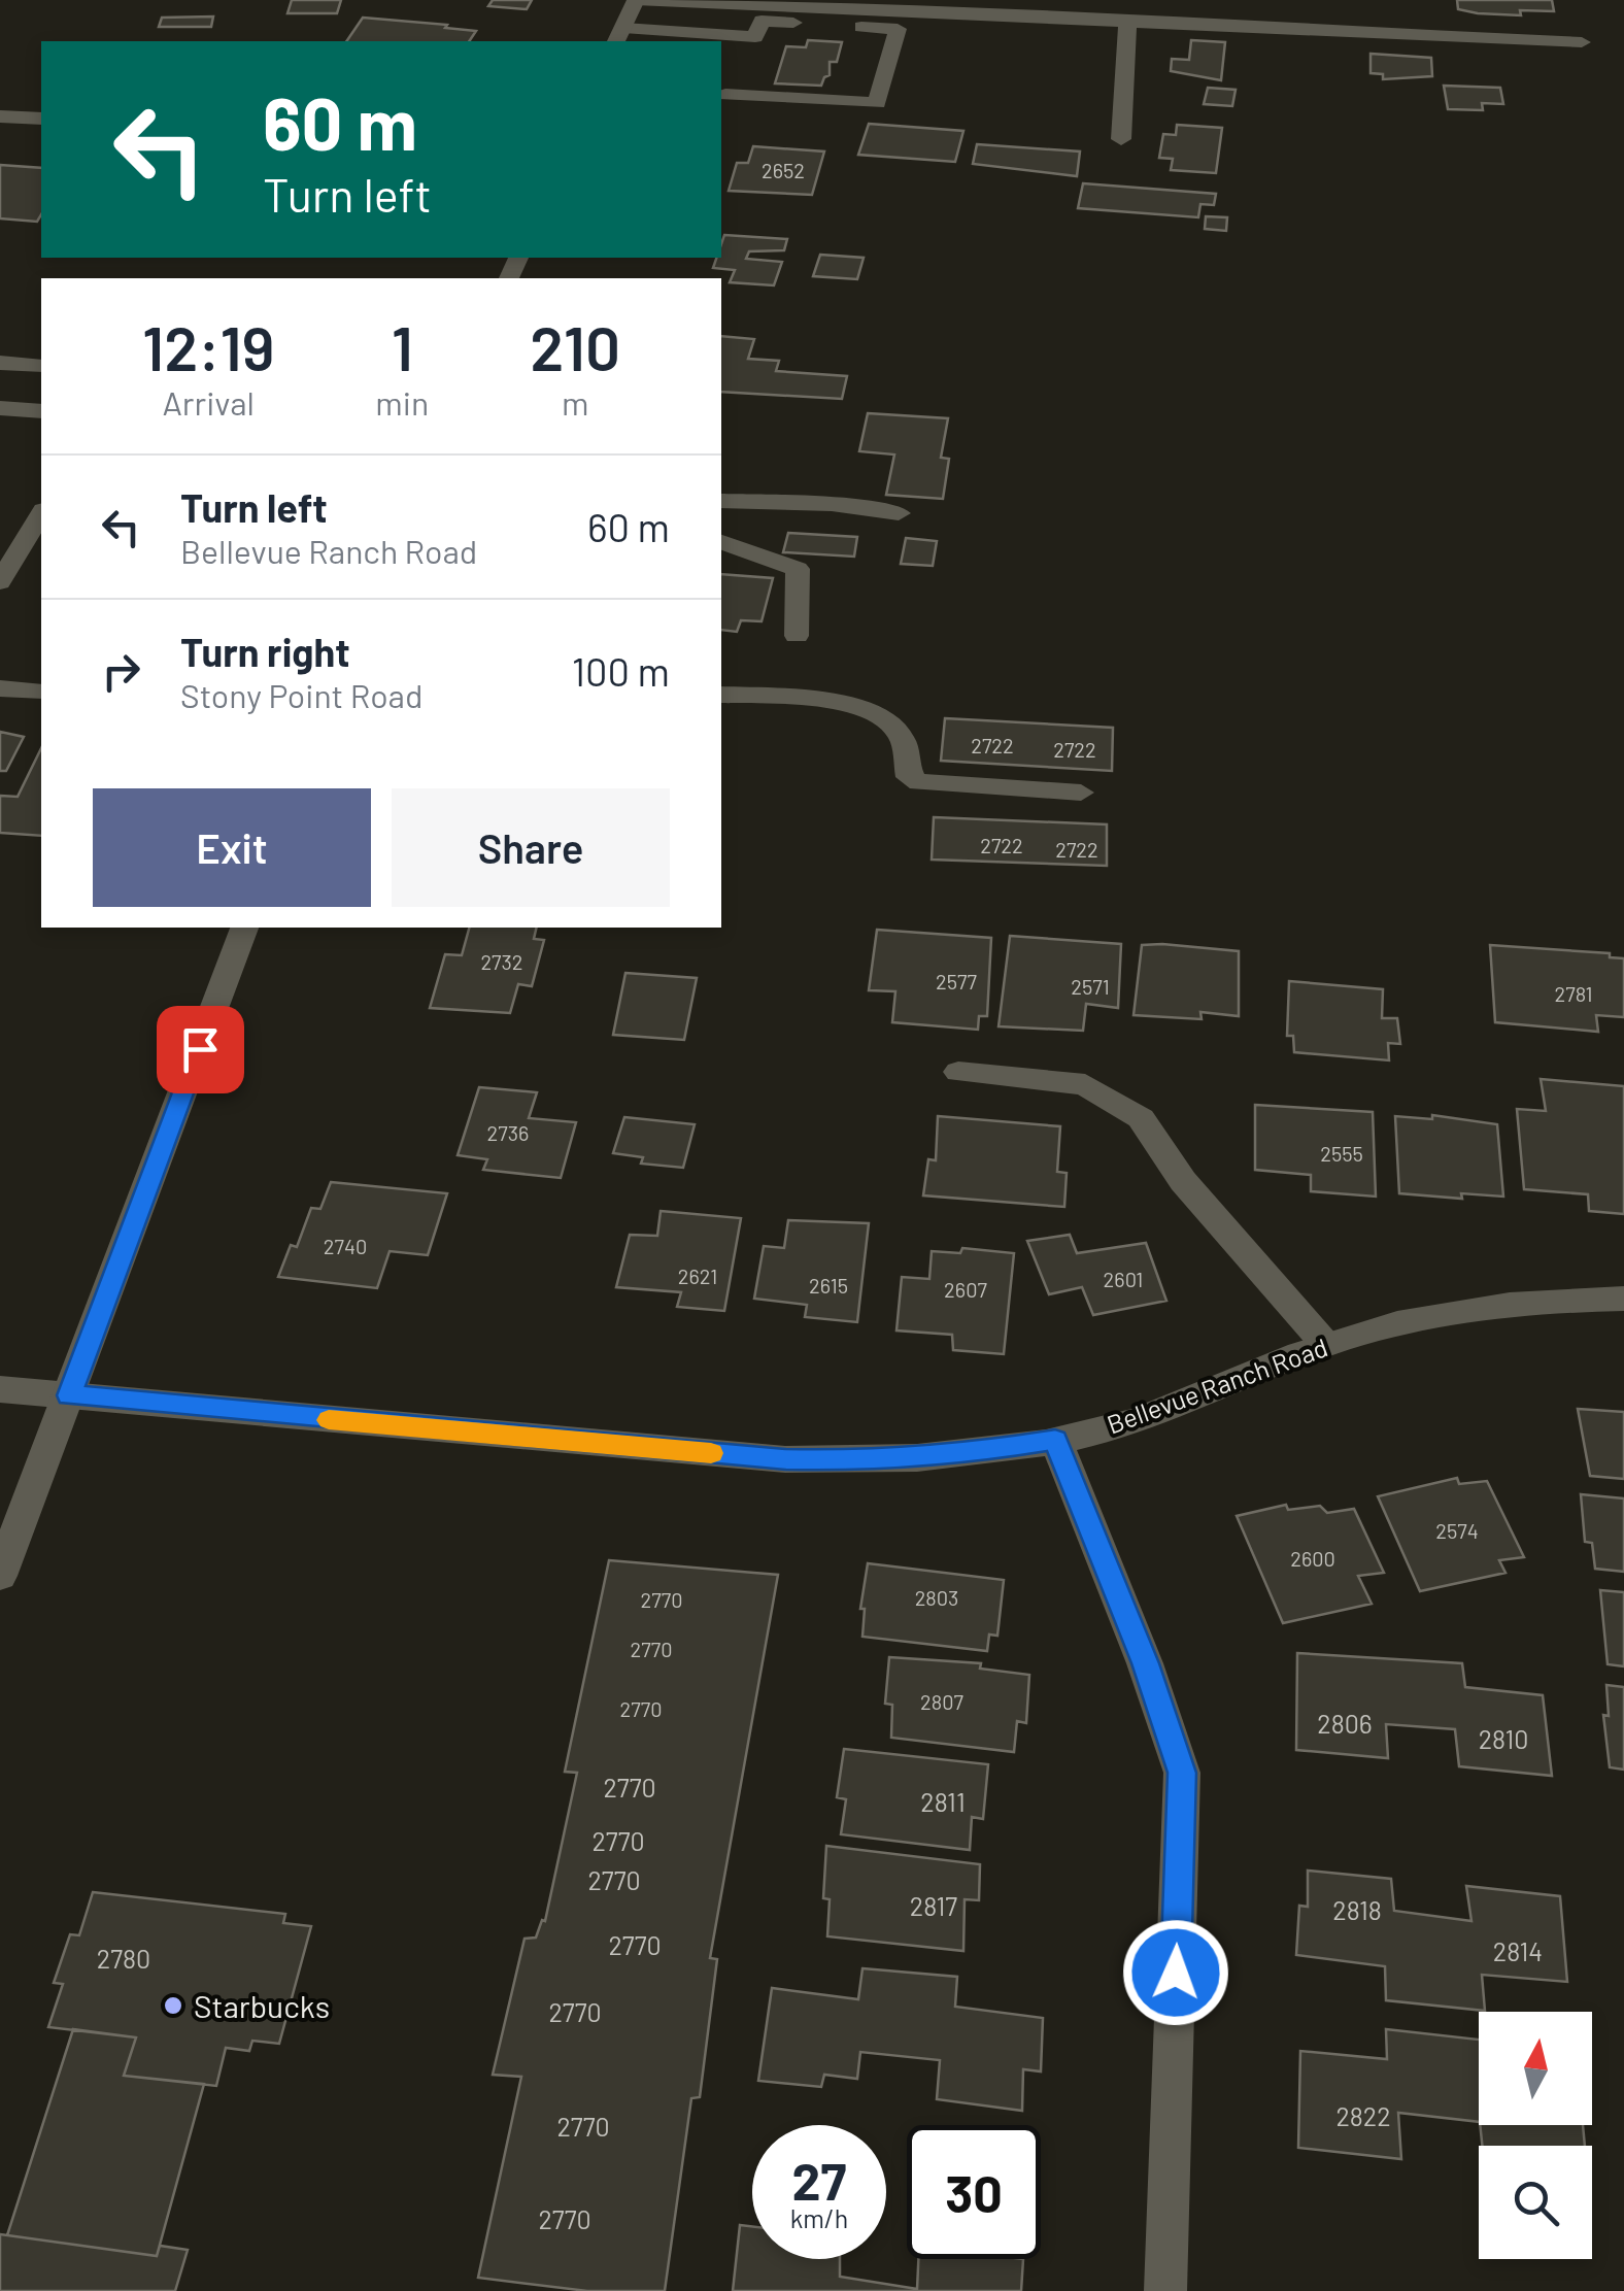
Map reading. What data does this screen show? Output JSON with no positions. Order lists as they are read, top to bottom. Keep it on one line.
{"streets":{"street":["Bellevue Ranch Road"]},"places":["Starbucks"],"house_numbers":["2652","2722","2722","2722","2722","2732","2577","2571","2781","2736","2555","2740","2621","2601","2615","2607","2574","2600","2803","2770","2770","2807","2770","2806","2810","2770","2811","2770","2770","2817","2818","2770","2814","2780","2770","2822","2770","2770"],"north":"top","page":{"turn":["60 m","Turn left"],"eta":["12:19","Arrival","1","min","210","m"],"list":[{"name":"Turn left","note":"Bellevue Ranch Road","value":"60 m"},{"name":"Turn right","note":"Stony Point Road","value":"100 m"}],"buttons":["Exit","Share"],"speed":"27 km/h","limit":"30"}}
